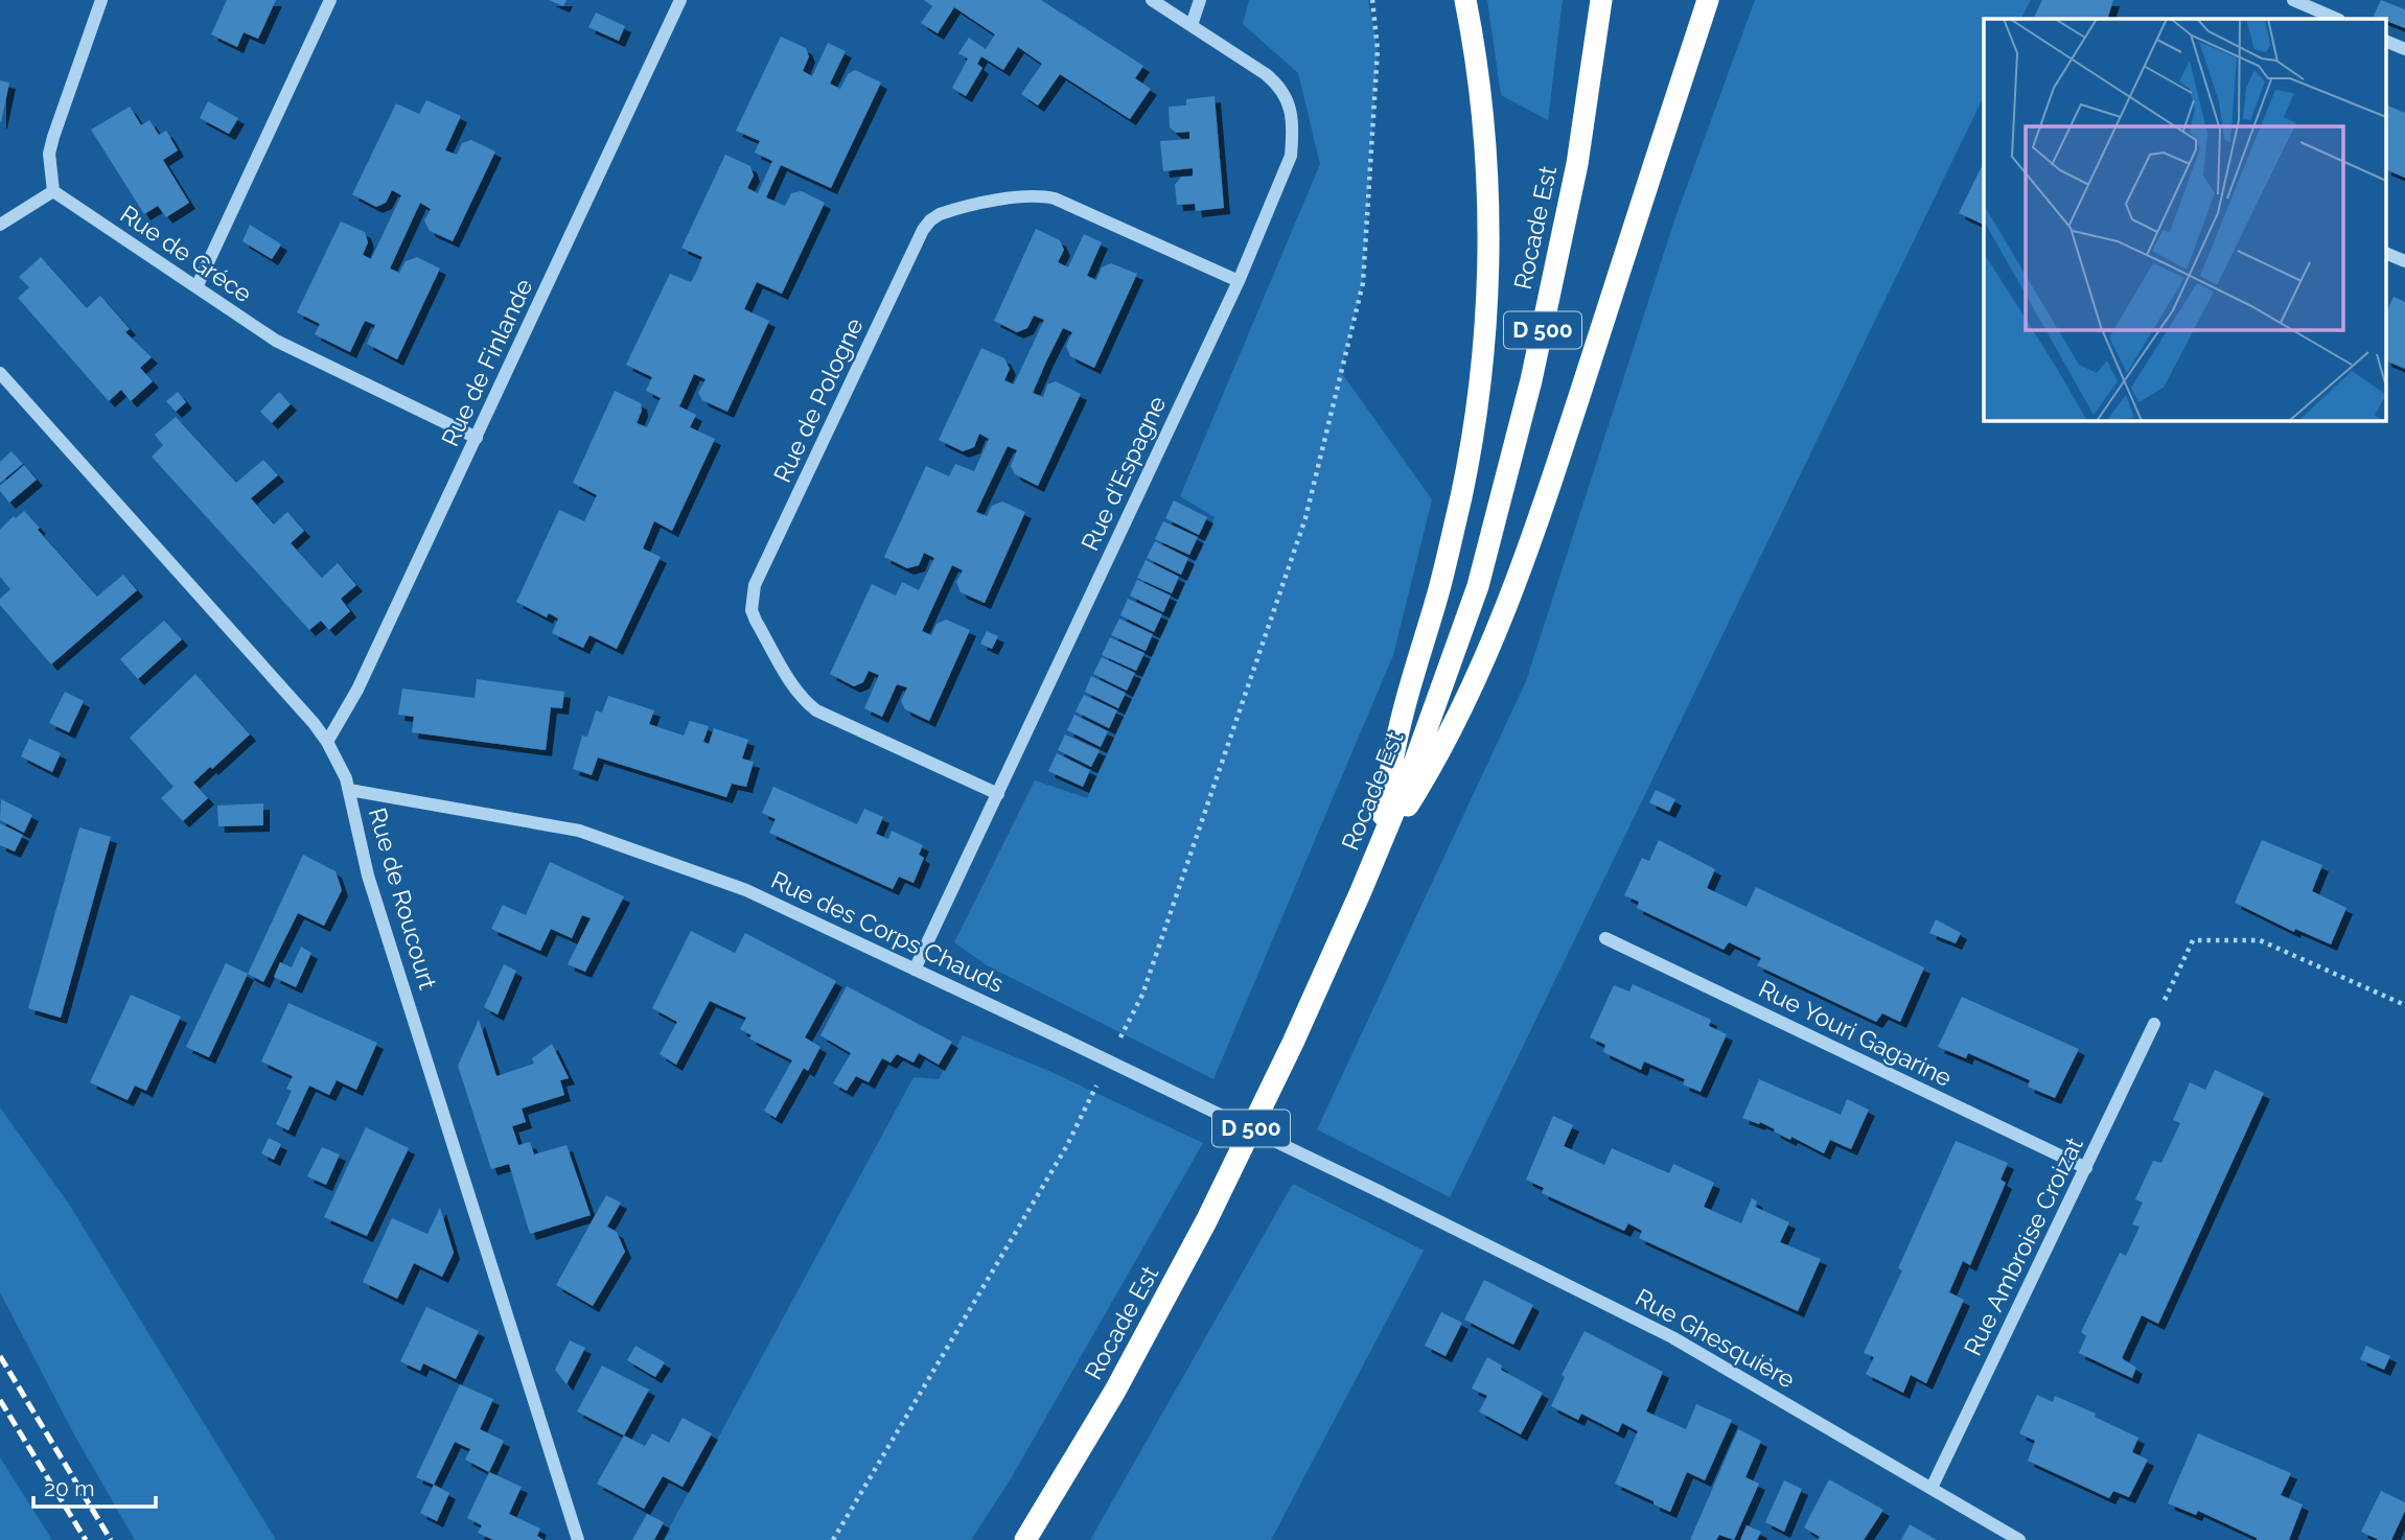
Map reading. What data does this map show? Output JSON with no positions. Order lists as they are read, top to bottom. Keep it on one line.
{"streets":{"highway":["Rocade Est","D 500"],"street":["Rue de Gréce","Rue de Finlande","Rue de Pologne","Rue d'Espagne","Rue de Roucourt","Rue des Corps Chauds","Rue Youri Gagarine","Rue Ambroise Croizat","Rue Ghesquière"]},"crossings":[["Rue de Gréce","Rue de Finlande"],["Rue de Finlande","Rue de Roucourt"],["Rue de Pologne","Rue d'Espagne"],["Rue d'Espagne","Rue des Corps Chauds"],["Rue de Roucourt","Rue des Corps Chauds"],["Rue des Corps Chauds","Rue Ghesquière"],["Rue Youri Gagarine","Rue Ambroise Croizat"],["Rue Ambroise Croizat","Rue Ghesquière"]],"scale_bar":"20 m"}
